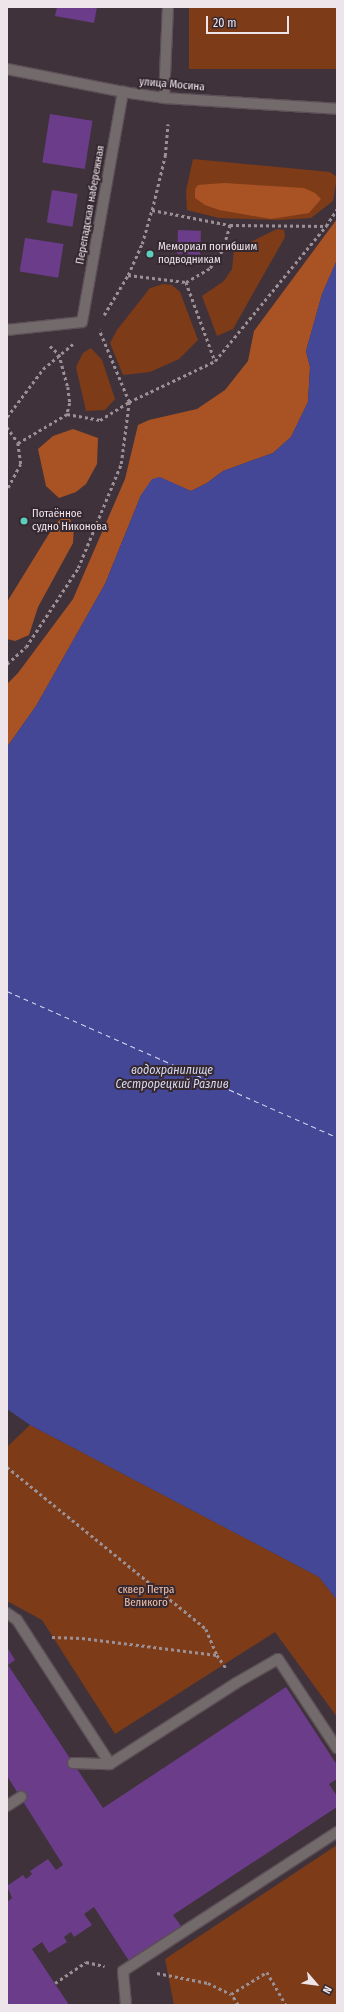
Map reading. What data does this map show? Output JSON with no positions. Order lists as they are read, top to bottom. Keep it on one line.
{"streets":{"street":["улица Мосина","Перепадская набережная"]},"crossings":[["улица Мосина","Перепадская набережная"]],"water":["водохранилище Сестрорецкий Разлив"],"parks":["сквер Петра Великого"],"places":["Мемориал погибшим подводникам","Потаённое судно Никонова"],"scale_bar":"20 m","north":"bottom right"}
